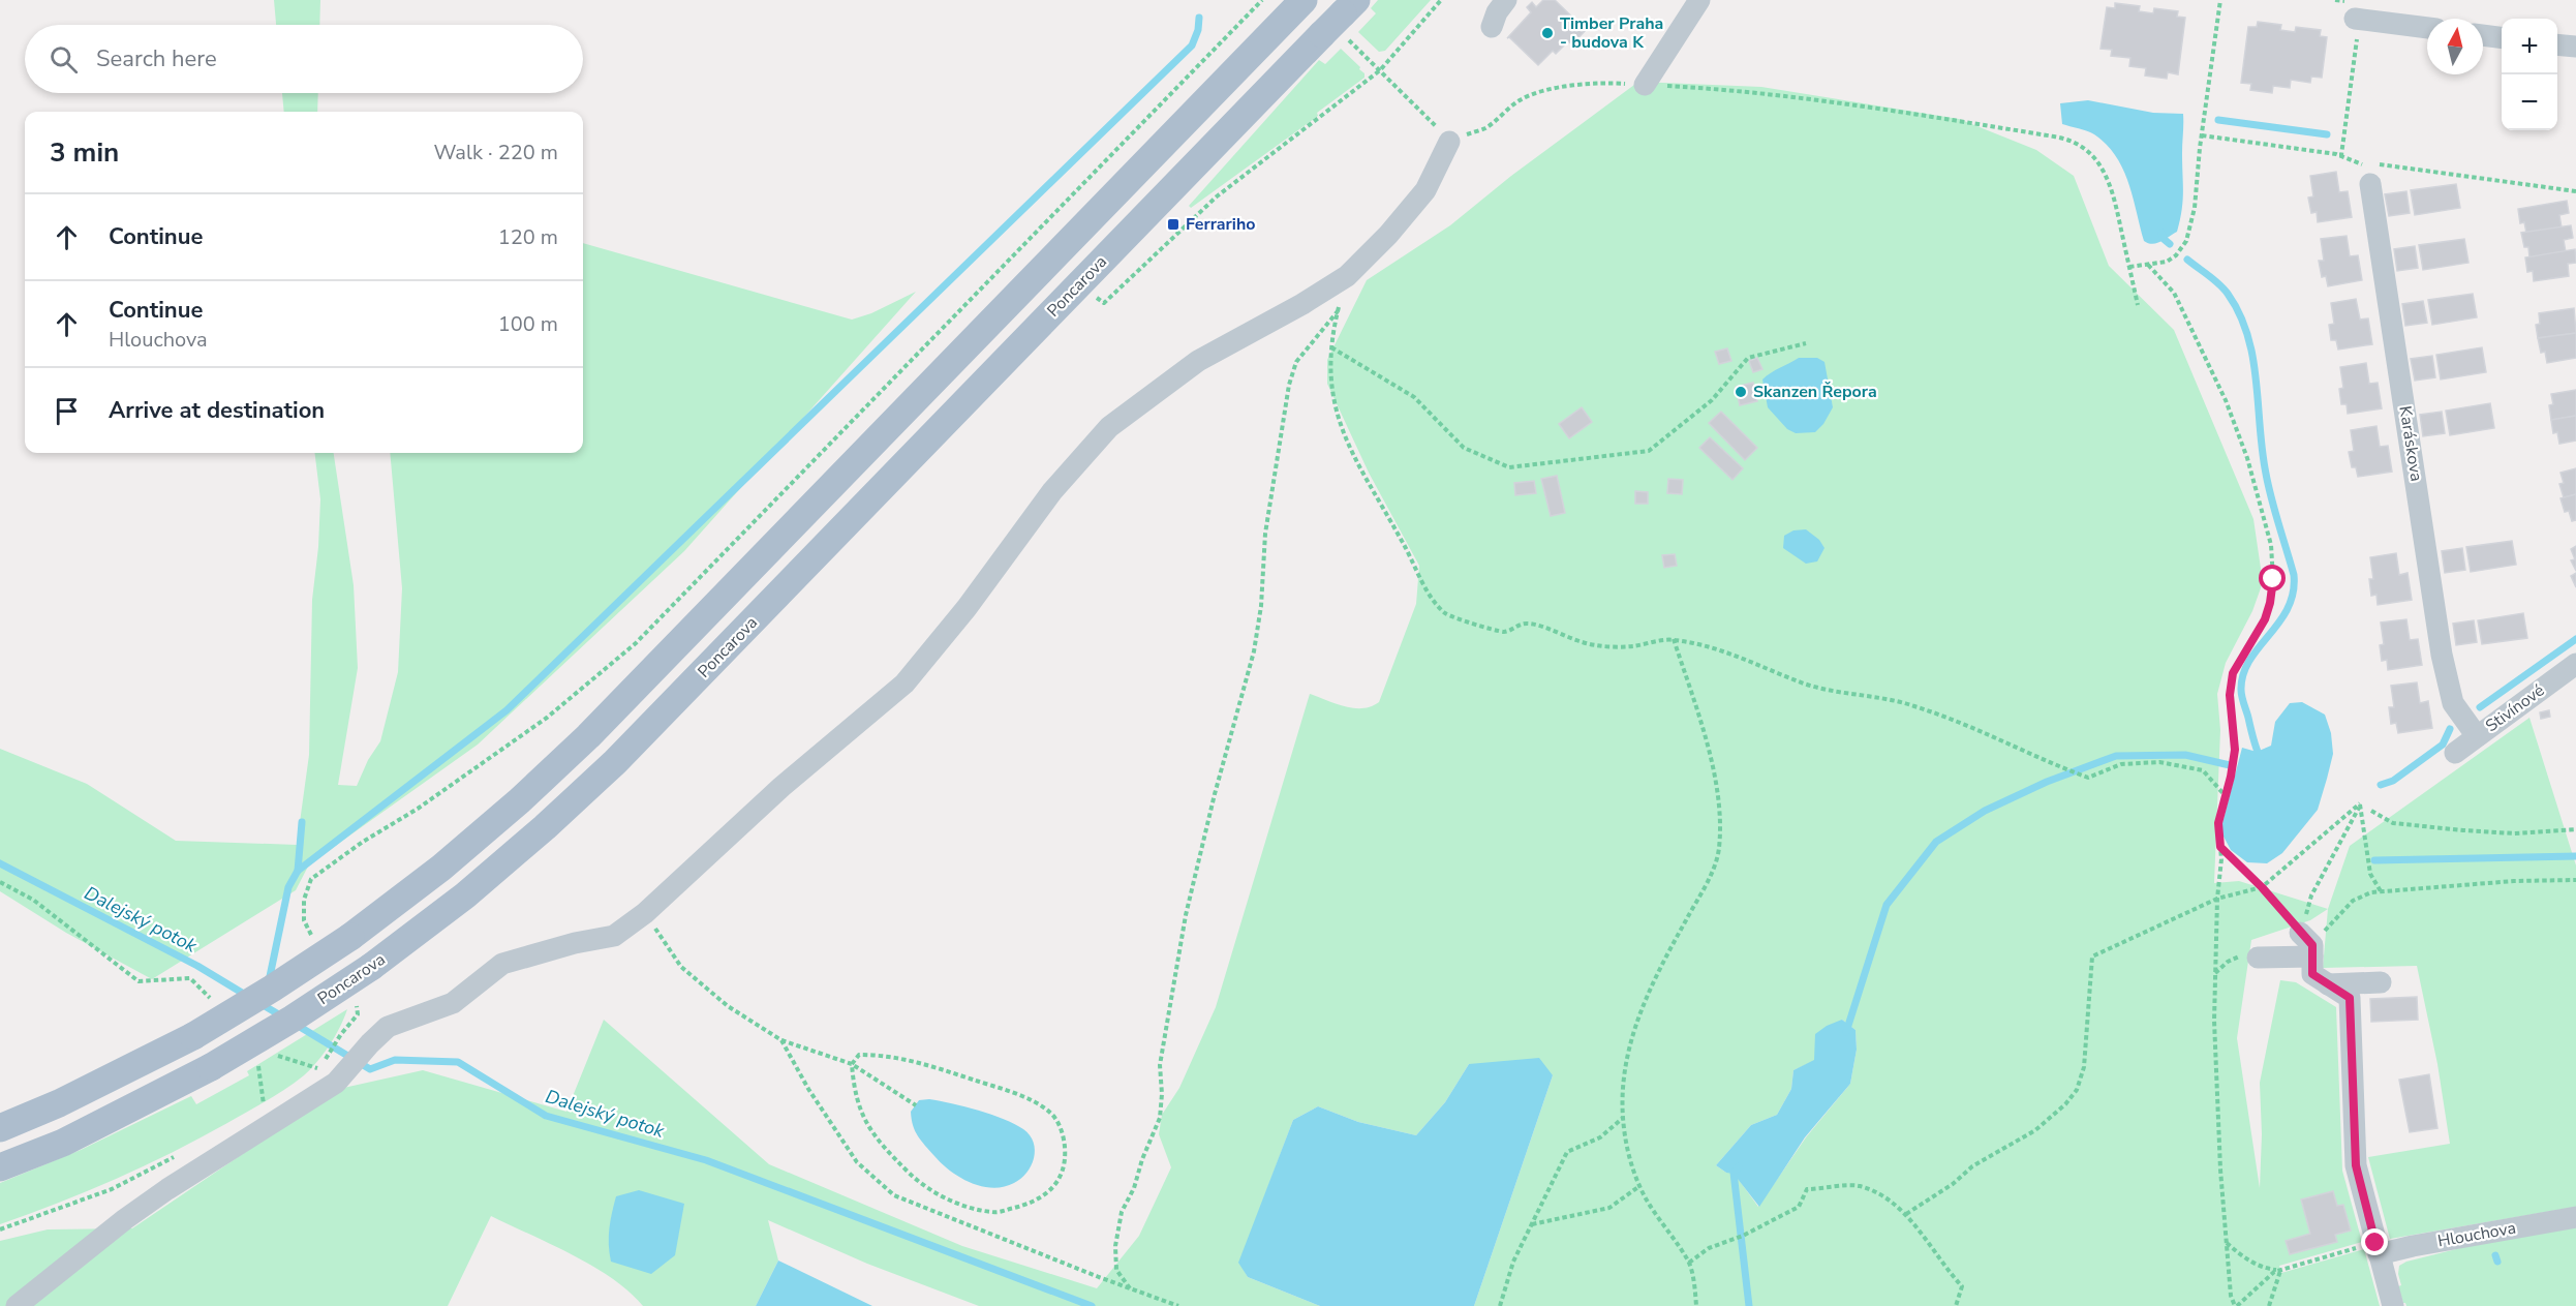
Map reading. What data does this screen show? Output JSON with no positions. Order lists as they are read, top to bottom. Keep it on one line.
{"streets":{"main road":["Poncarova"],"street":["Karáskova","Stivínové","Hlouchova"]},"crossings":[["Karáskova","Stivínové"]],"water":["Dalejský potok"],"places":{"other":["Timber Praha - budova K","Skanzen Řepora"],"transit":["Ferrariho"]},"north":"top","page":{"map_buttons":["+","−"],"search":"Search here","heading":["3 min","Walk · 220 m"],"list":[["Continue","120 m"],["Continue","Hlouchova","100 m"],"Arrive at destination"]}}
